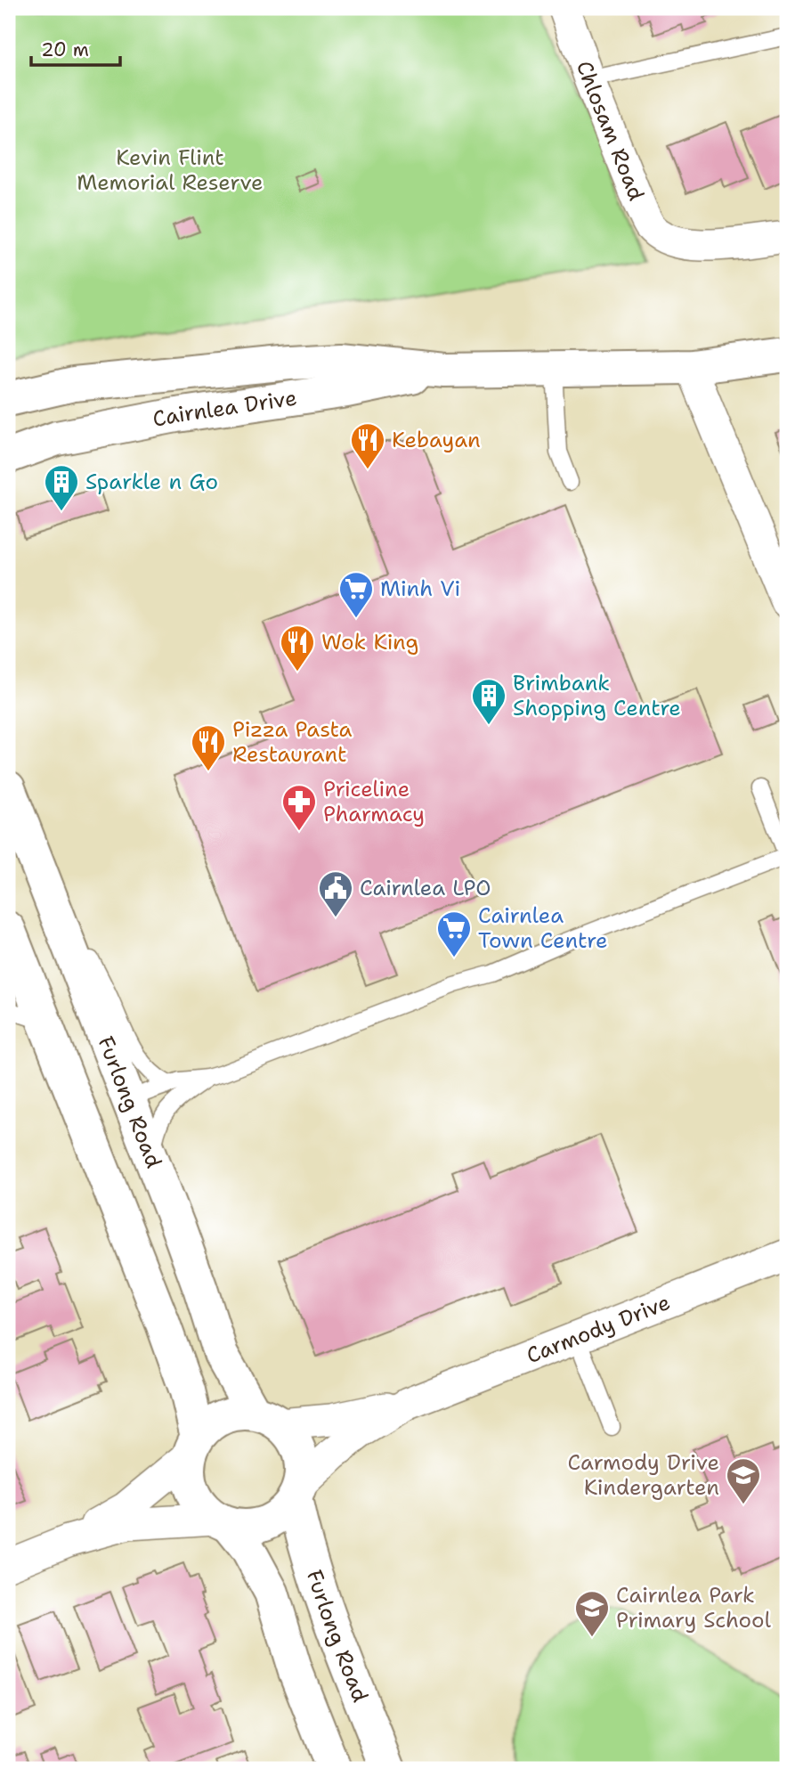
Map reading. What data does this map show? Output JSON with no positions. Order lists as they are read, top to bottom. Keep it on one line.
{"streets":{"main road":["Cairnlea Drive","Furlong Road"],"street":["Chlosam Road","Carmody Drive"]},"crossings":[["Furlong Road","Carmody Drive"]],"parks":["Kevin Flint Memorial Reserve"],"places":{"restaurant":["Kebayan","Wok King","Pizza Pasta Restaurant"],"building":["Sparkle n Go","Brimbank Shopping Centre"],"supermarket":["Minh Vi","Cairnlea Town Centre"],"pharmacy":["Priceline Pharmacy"],"public building":["Cairnlea LPO"],"school or university":["Carmody Drive Kindergarten","Cairnlea Park Primary School"]},"scale_bar":"20 m"}
